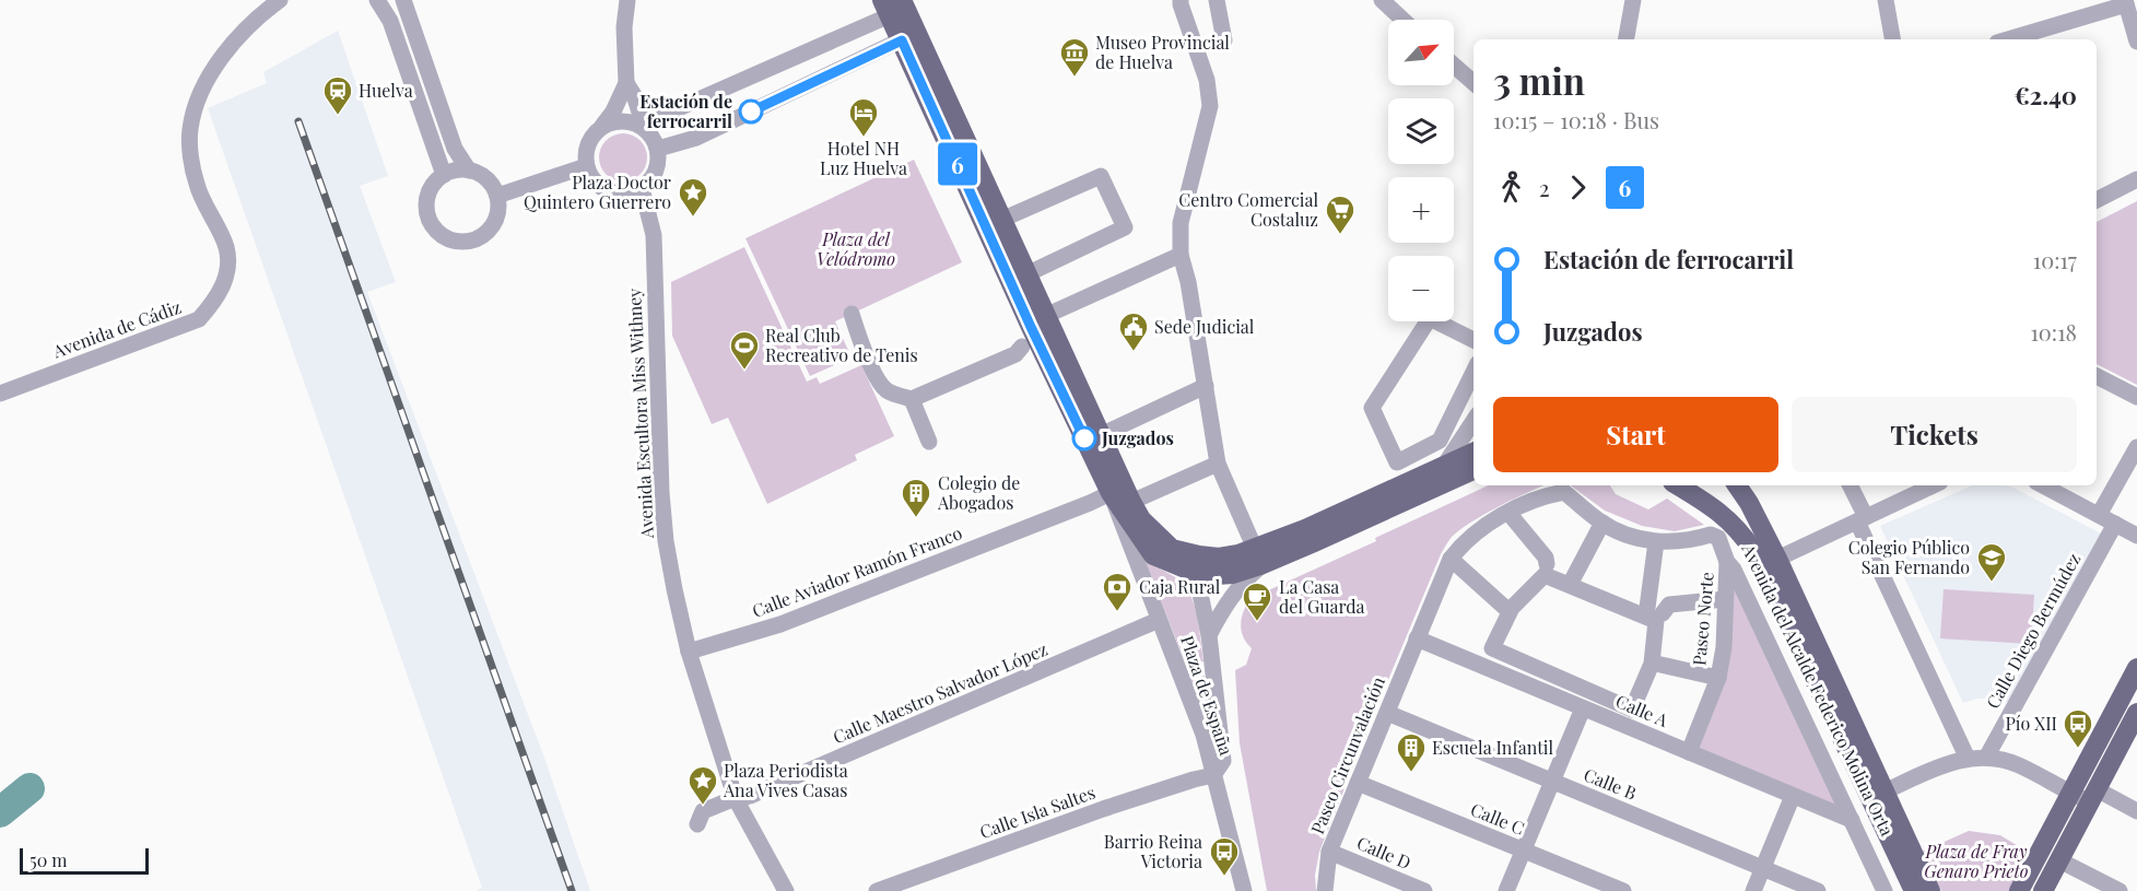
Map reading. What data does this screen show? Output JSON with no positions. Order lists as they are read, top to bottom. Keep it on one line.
{"streets":{"main road":["Avenida del Alcalde Federico Molina Orta"],"street":["Avenida de Cádiz","Avenida Escultora Miss Withney","Calle Aviador Ramón Franco","Paseo Norte","Calle Diego Bermúdez","Calle Maestro Salvador López","Plaza de España","Calle A","Paseo Circunvalación","Calle B","Calle Isla Saltes","Calle C","Calle D"]},"crossings":[["Avenida Escultora Miss Withney","Calle Aviador Ramón Franco"],["Avenida Escultora Miss Withney","Calle Maestro Salvador López"],["Calle Aviador Ramón Franco","Plaza de España"],["Paseo Norte","Calle A"],["Paseo Norte","Paseo Circunvalación"],["Calle Maestro Salvador López","Plaza de España"],["Plaza de España","Calle Isla Saltes"],["Calle A","Paseo Circunvalación"],["Paseo Circunvalación","Calle B"],["Paseo Circunvalación","Calle C"],["Paseo Circunvalación","Calle D"]],"parks":["Plaza del Velódromo","Plaza de Fray Genaro Prieto"],"places":{"museum":["Museo Provincial de Huelva"],"other":["Estación de ferrocarril","Juzgados"],"station":["Huelva"],"hotel":["Hotel NH Luz Huelva"],"place":["Plaza Doctor Quintero Guerrero","Plaza Periodista Ana Vives Casas"],"supermarket":["Centro Comercial Costaluz"],"public building":["Sede Judicial"],"sports":["Real Club Recreativo de Tenis"],"building":["Colegio de Abogados","Escuela Infantil"],"school or university":["Colegio Público San Fernando"],"bank":["Caja Rural"],"cafe":["La Casa del Guarda"],"bus stop":["Pío XII","Barrio Reina Victoria"]},"lines":["bus line 6"],"scale_bar":"50 m","north":"top right","page":{"on_map":"6","map_buttons":["+","−"],"heading":["3 min","10:15 – 10:18 · Bus","€2.40"],"legs":["2","6"],"list":[{"name":"Estación de ferrocarril","value":"10:17"},{"name":"Juzgados","value":"10:18"}],"buttons":["Start","Tickets"],"scale":"50 m"}}
